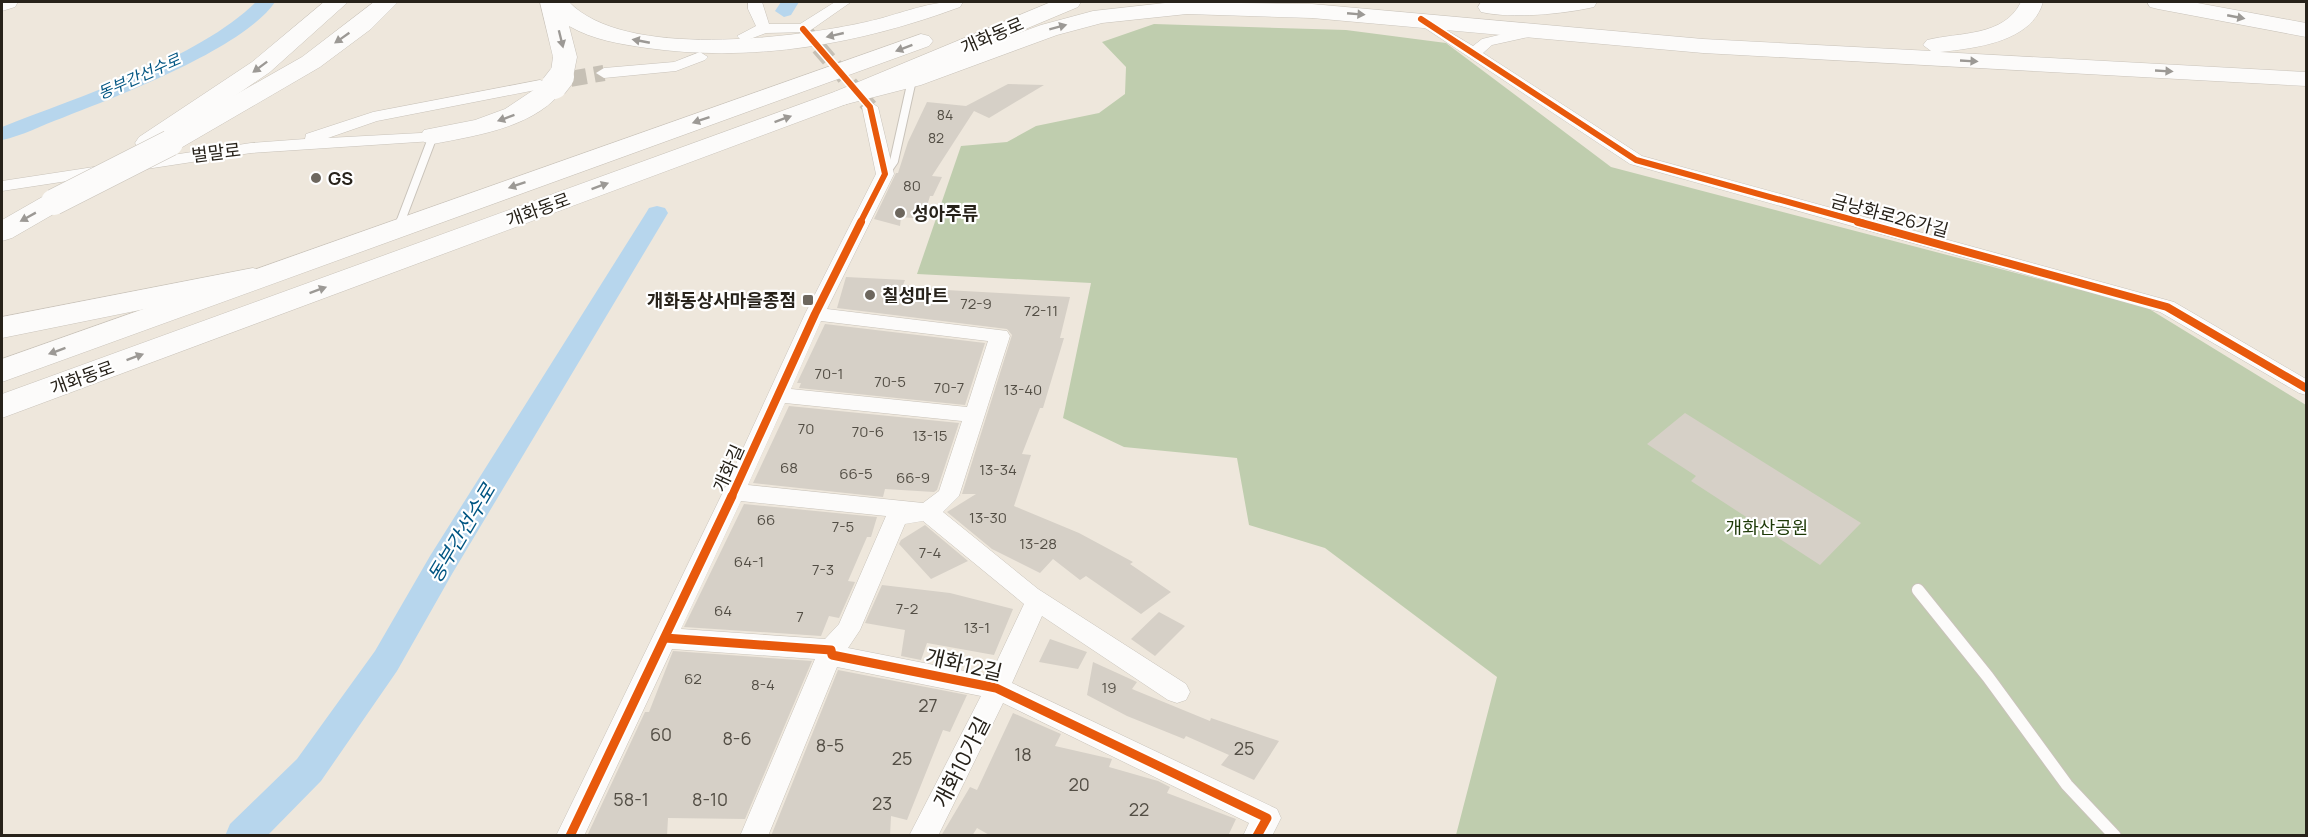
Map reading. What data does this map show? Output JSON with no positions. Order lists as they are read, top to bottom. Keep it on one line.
{"streets":{"main road":["개화동로"],"street":["벌말로","금낭화로26가길","개화길","개화12길","개화10가길"]},"crossings":[["개화길","개화12길"],["개화12길","개화10가길"]],"water":["동부간선수로"],"parks":["개화산공원"],"places":{"other":["GS","성아주류","칠성마트"],"transit":["개화동상사마을종점"]},"house_numbers":["84","82","80","72-9","72-11","70-1","70-5","70-7","13-40","70","70-6","13-15","68","13-34","66-5","66-9","13-30","66","7-5","13-28","7-4","64-1","7-3","7-2","64","7","13-1","62","8-4","19","27","60","8-6","8-5","25","18","25","20","58-1","8-10","23","22"]}
